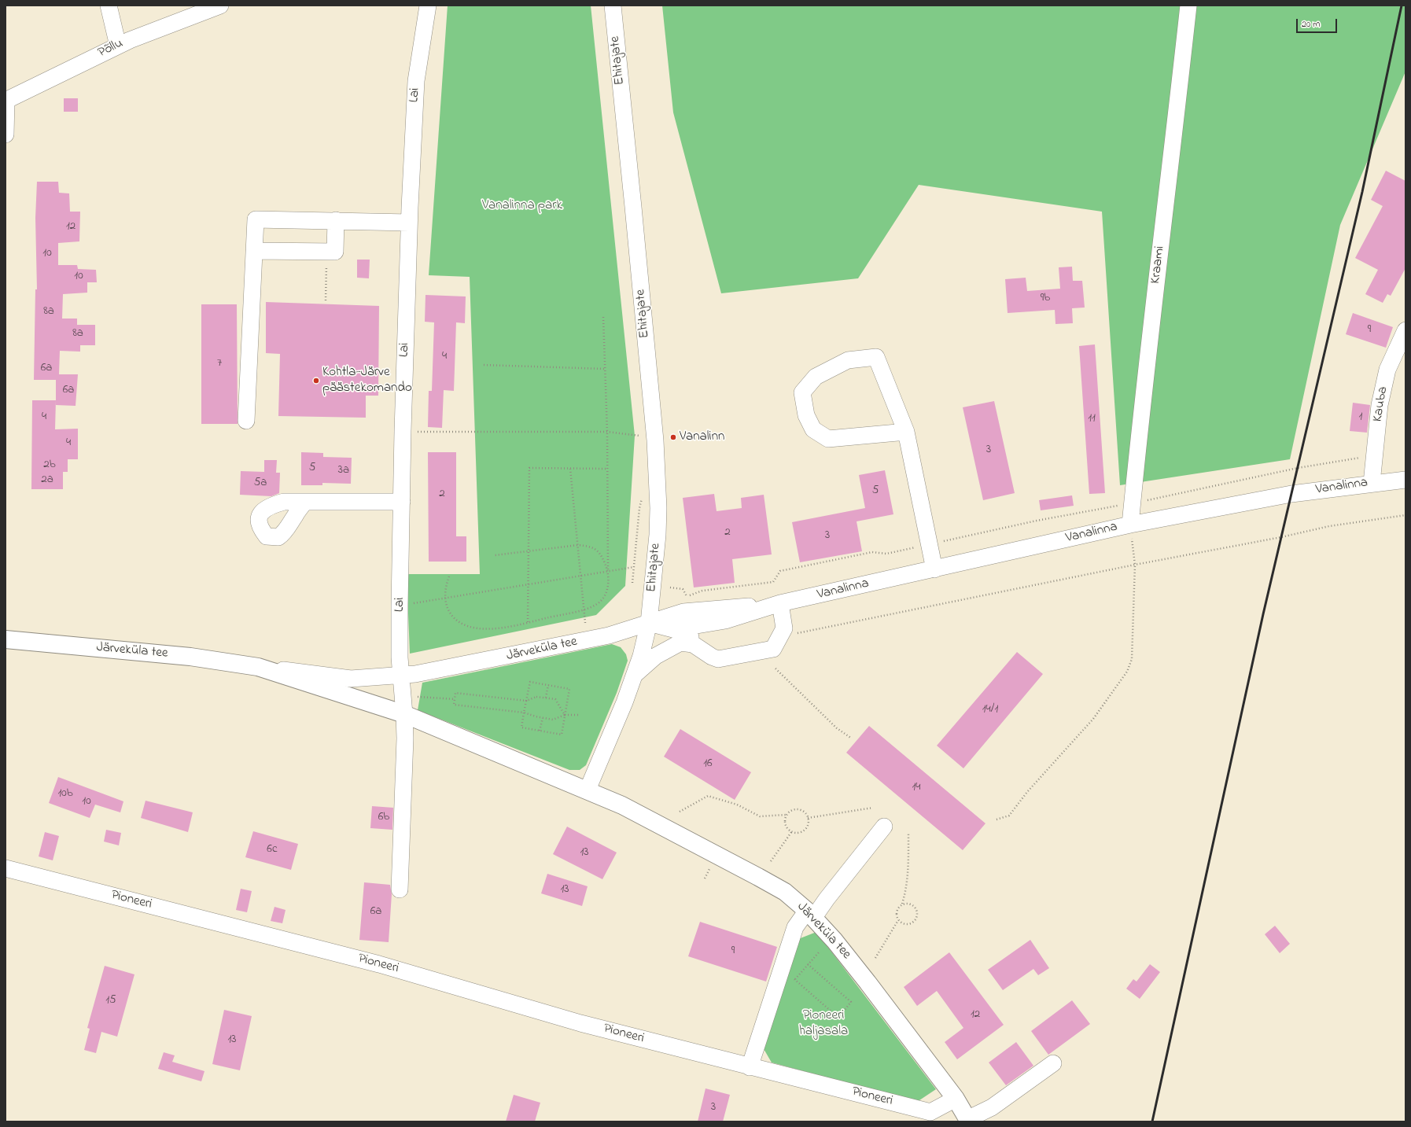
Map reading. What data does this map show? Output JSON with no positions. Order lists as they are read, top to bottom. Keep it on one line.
{"streets":{"main road":["Järveküla tee"],"street":["Põllu","Ehitajate","Lai","Kraami","Kauba","Vanalinna","Pioneeri"]},"crossings":[["Ehitajate","Vanalinna"],["Ehitajate","Järveküla tee"],["Lai","Järveküla tee"],["Kraami","Vanalinna"],["Kauba","Vanalinna"],["Vanalinna","Järveküla tee"],["Järveküla tee","Pioneeri"]],"parks":["Vanalinna park","Pioneeri haljasala"],"places":["Kohtla-Järve päästekomando","Vanalinn"],"house_numbers":["12","10","10","9b","8a","9","8a","4","7","6a","6a","4","1","11","4","3","2b","5","3a","2a","5a","5","2","2","3","14/1","16","14","10b","10","6b","6c","13","13","6a","9","15","12","13","3"],"scale_bar":"20 m"}
